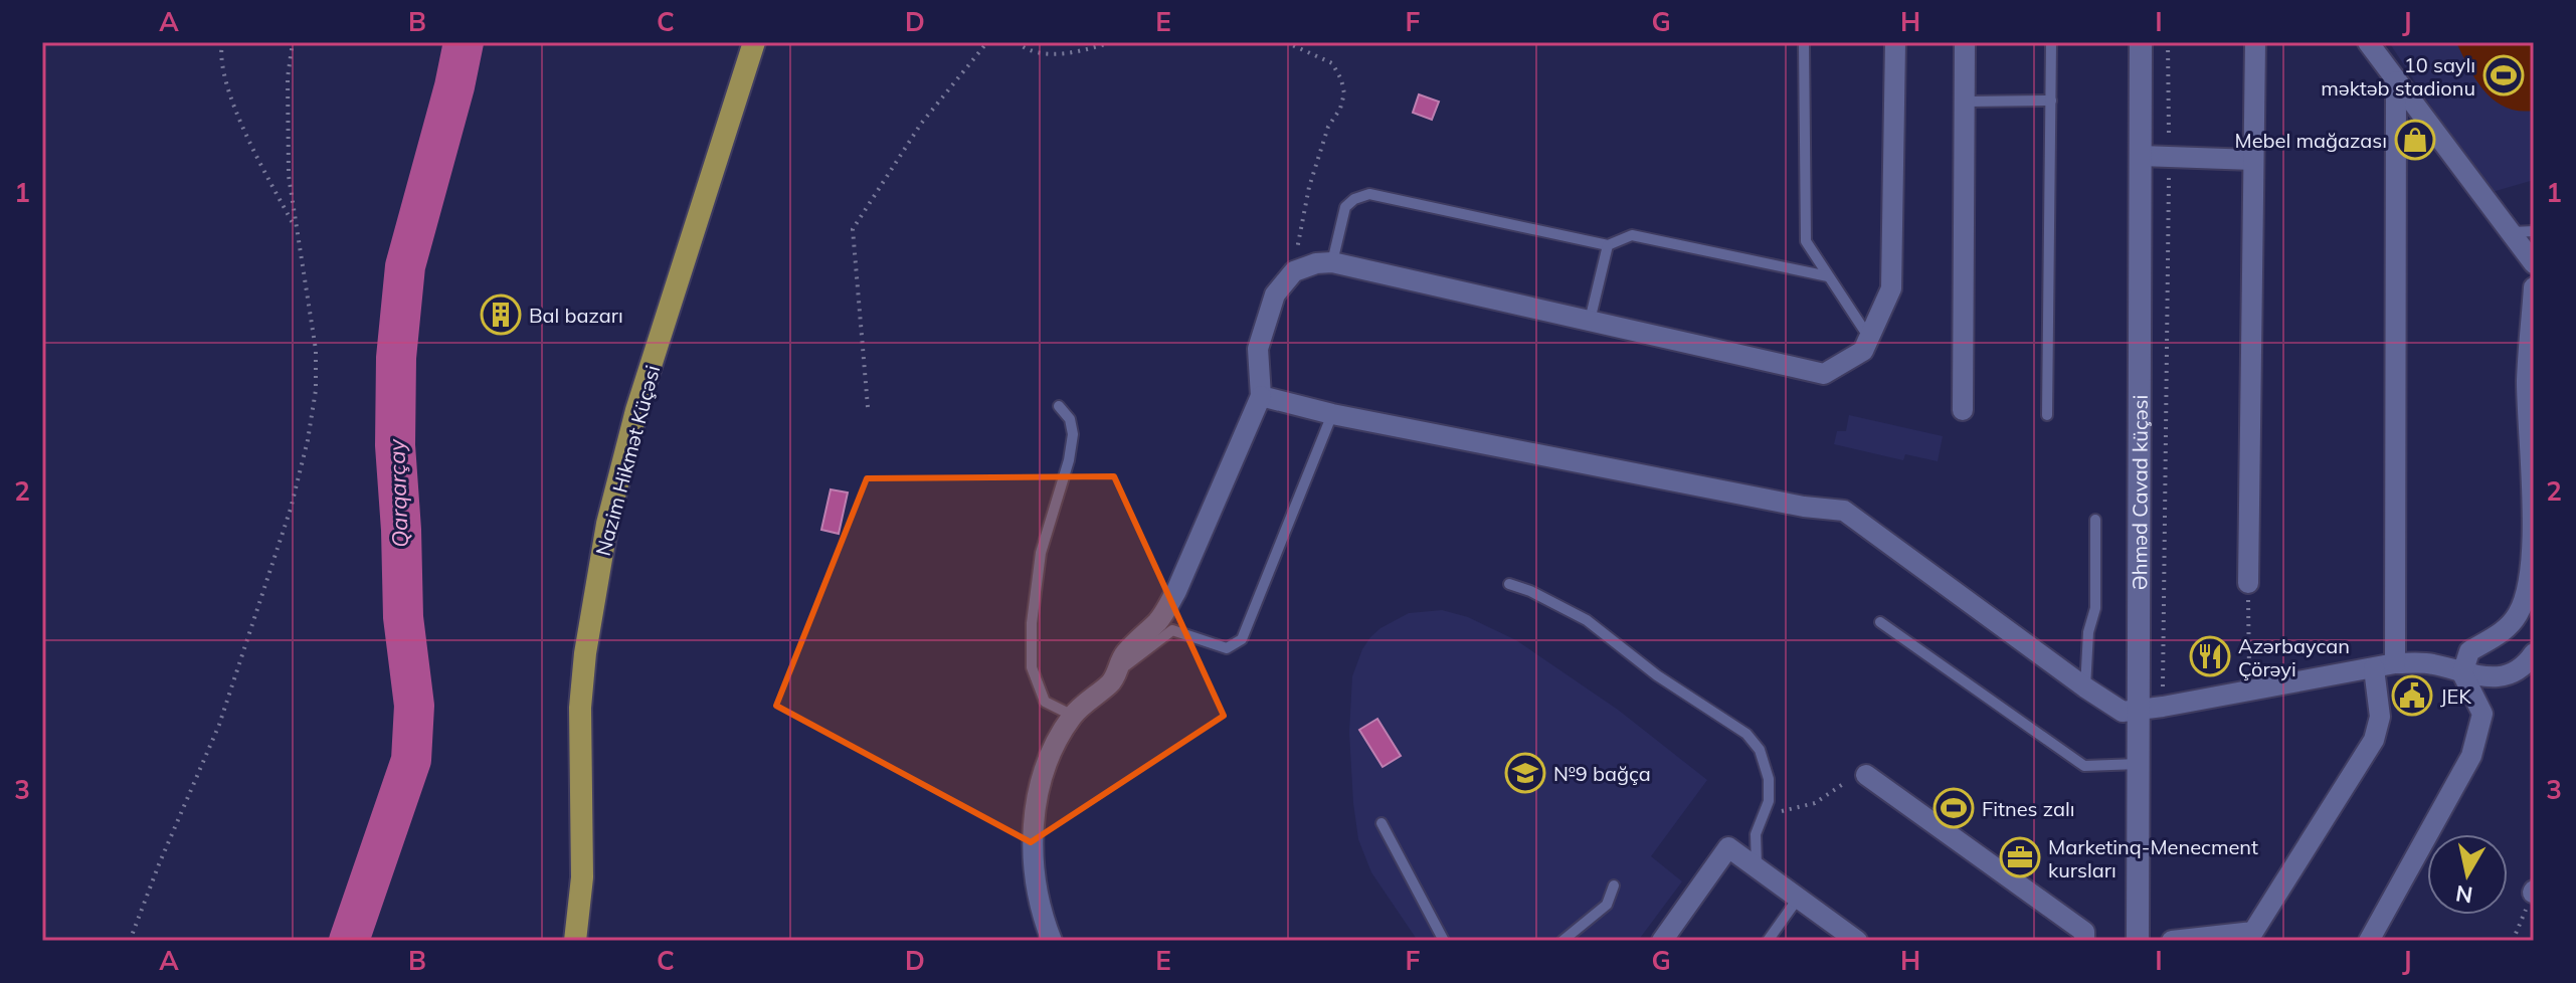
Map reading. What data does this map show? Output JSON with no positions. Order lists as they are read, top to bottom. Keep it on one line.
{"streets":{"main road":["Nazim Hikmət Küçəsi"],"street":["Əhməd Cavad küçəsi"]},"water":["Qarqarçay"],"places":{"sports":["10 saylı məktəb stadionu","Fitnes zalı"],"shop":["Mebel mağazası"],"building":["Bal bazarı"],"restaurant":["Azərbaycan Çörəyi"],"public building":["JEK"],"school or university":["№9 bağça"],"office":["Marketinq-Menecment kursları"]},"north":"bottom","grid":{"columns":["A","B","C","D","E","F","G","H","I","J"],"rows":["1","2","3"]}}
